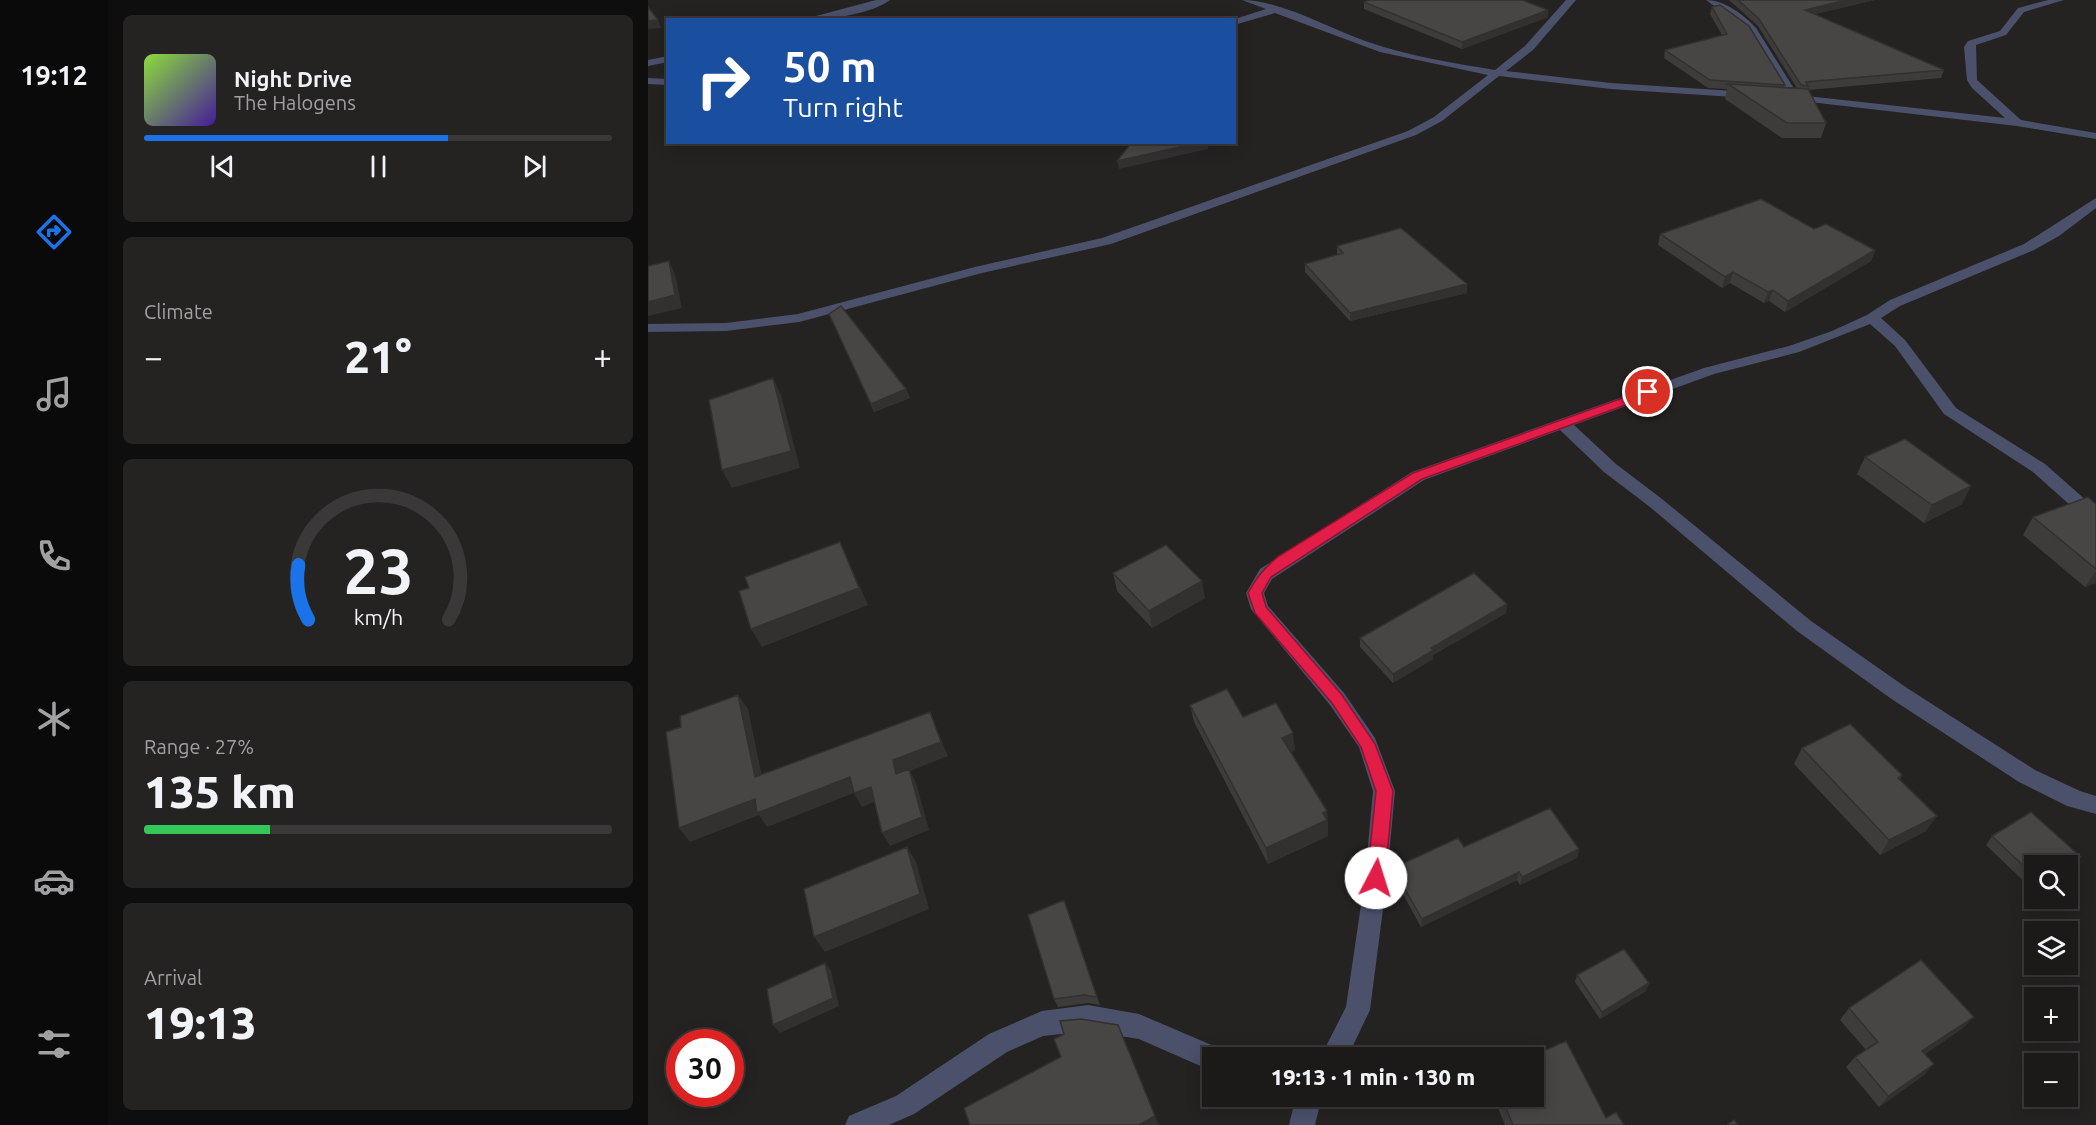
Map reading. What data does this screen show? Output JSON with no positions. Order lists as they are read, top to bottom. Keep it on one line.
{"page":{"tabs":"19:12","turn":["50 m","Turn right"],"song":["Night Drive","The Halogens"],"tile":["Climate",["Range · 27%","135 km"],["Arrival","19:13"]],"heat":["−","21°","+"],"map_buttons":["+","−"],"limit":"30","trip":"19:13 · 1 min · 130 m","gauge":["23","km/h"]}}
